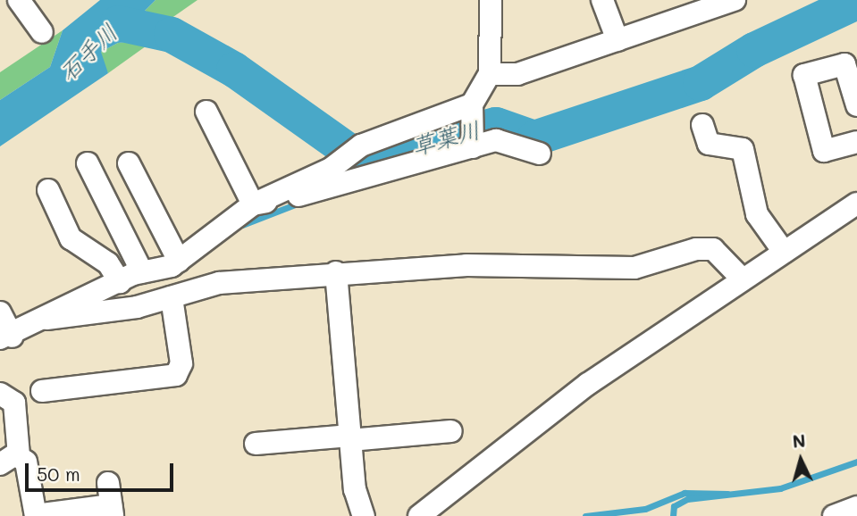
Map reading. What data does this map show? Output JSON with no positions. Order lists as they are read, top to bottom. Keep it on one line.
{"water":["石手川","草葉川"],"scale_bar":"50 m","north":"top"}
